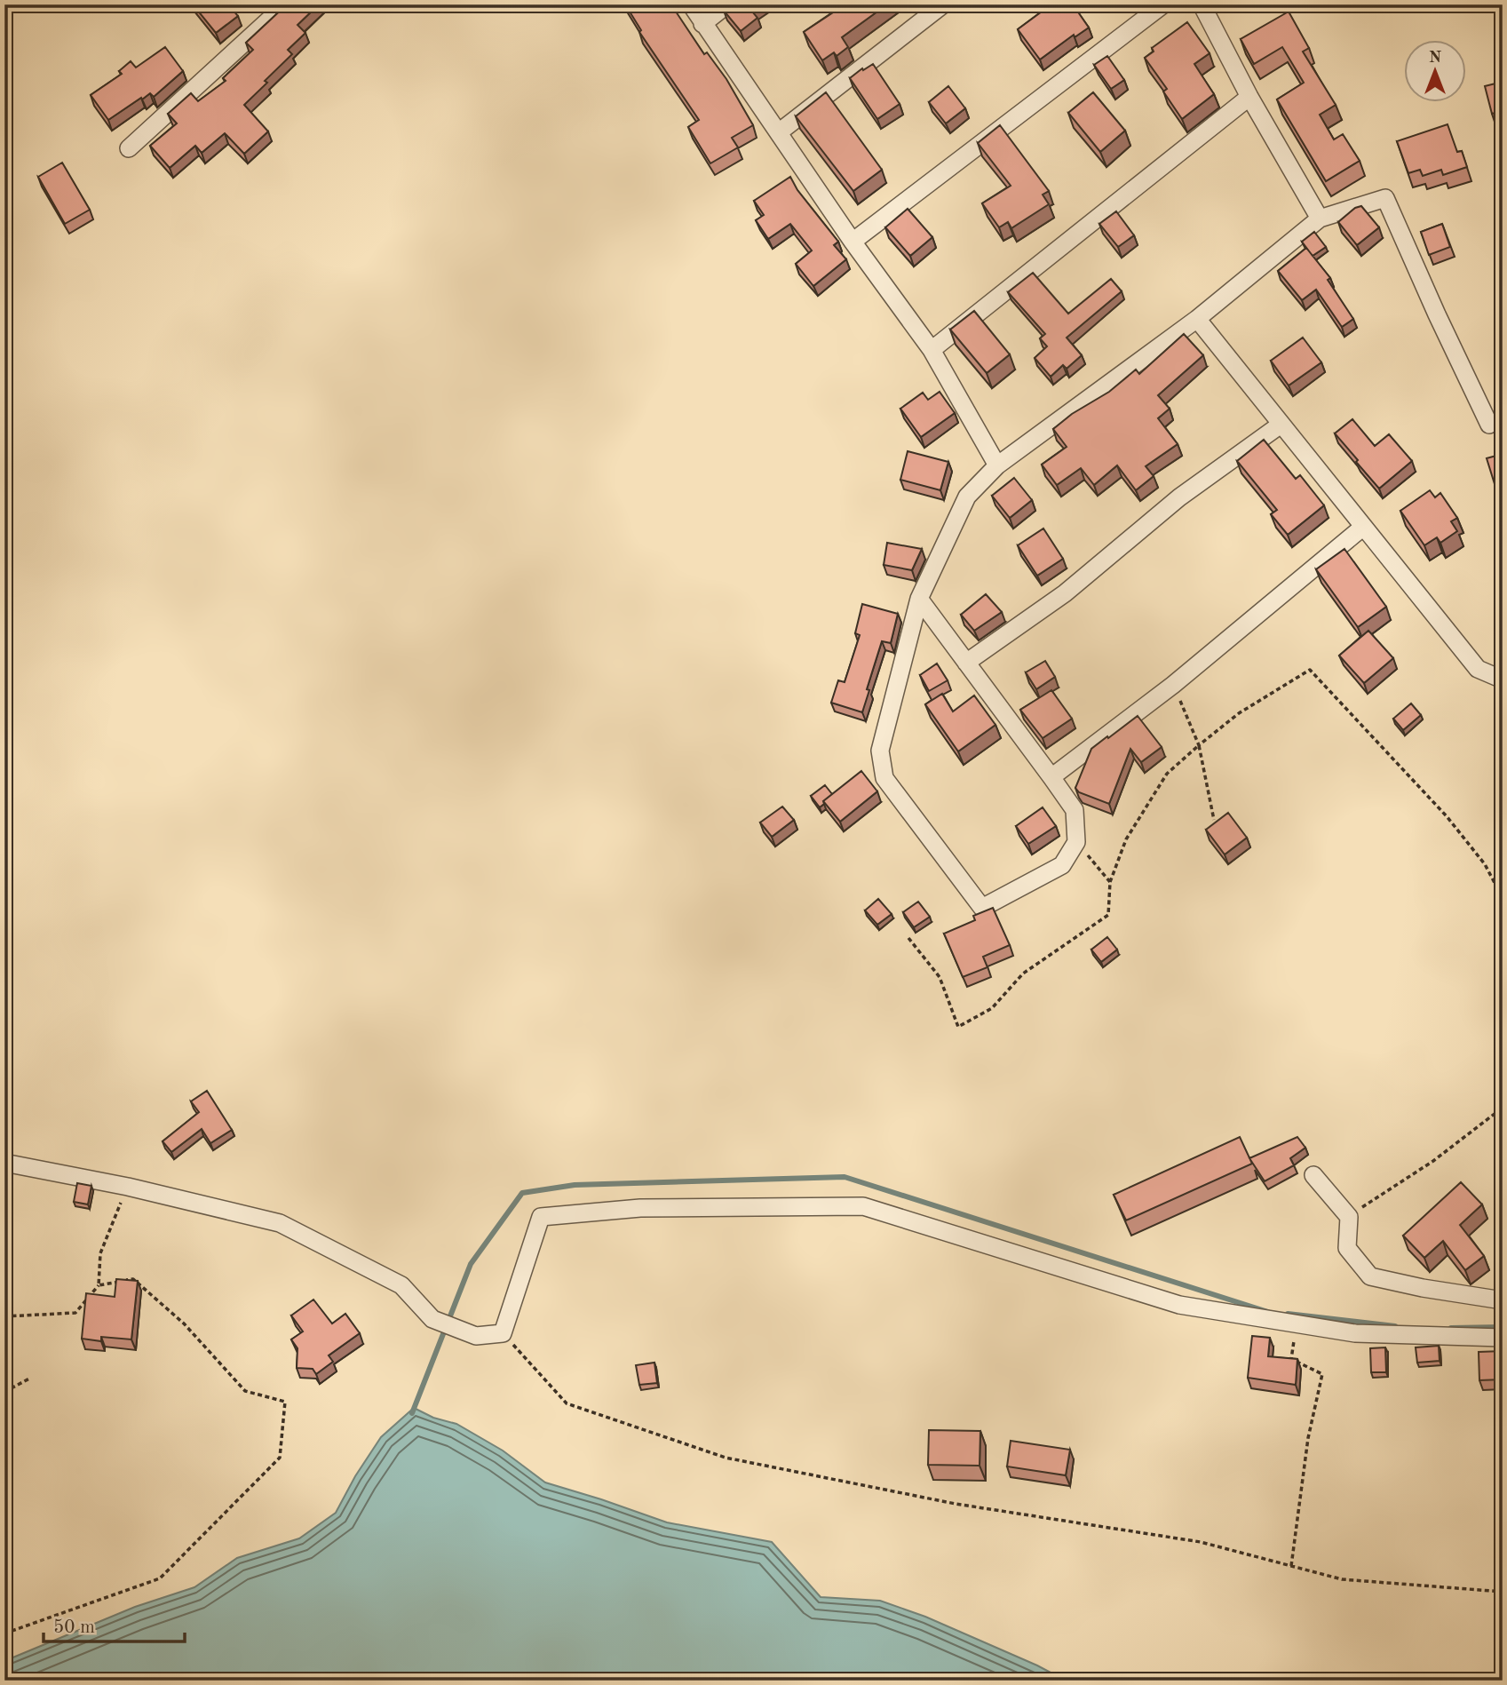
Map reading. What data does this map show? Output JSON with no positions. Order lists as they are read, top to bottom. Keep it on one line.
{"scale_bar":"50 m","north":"top"}
